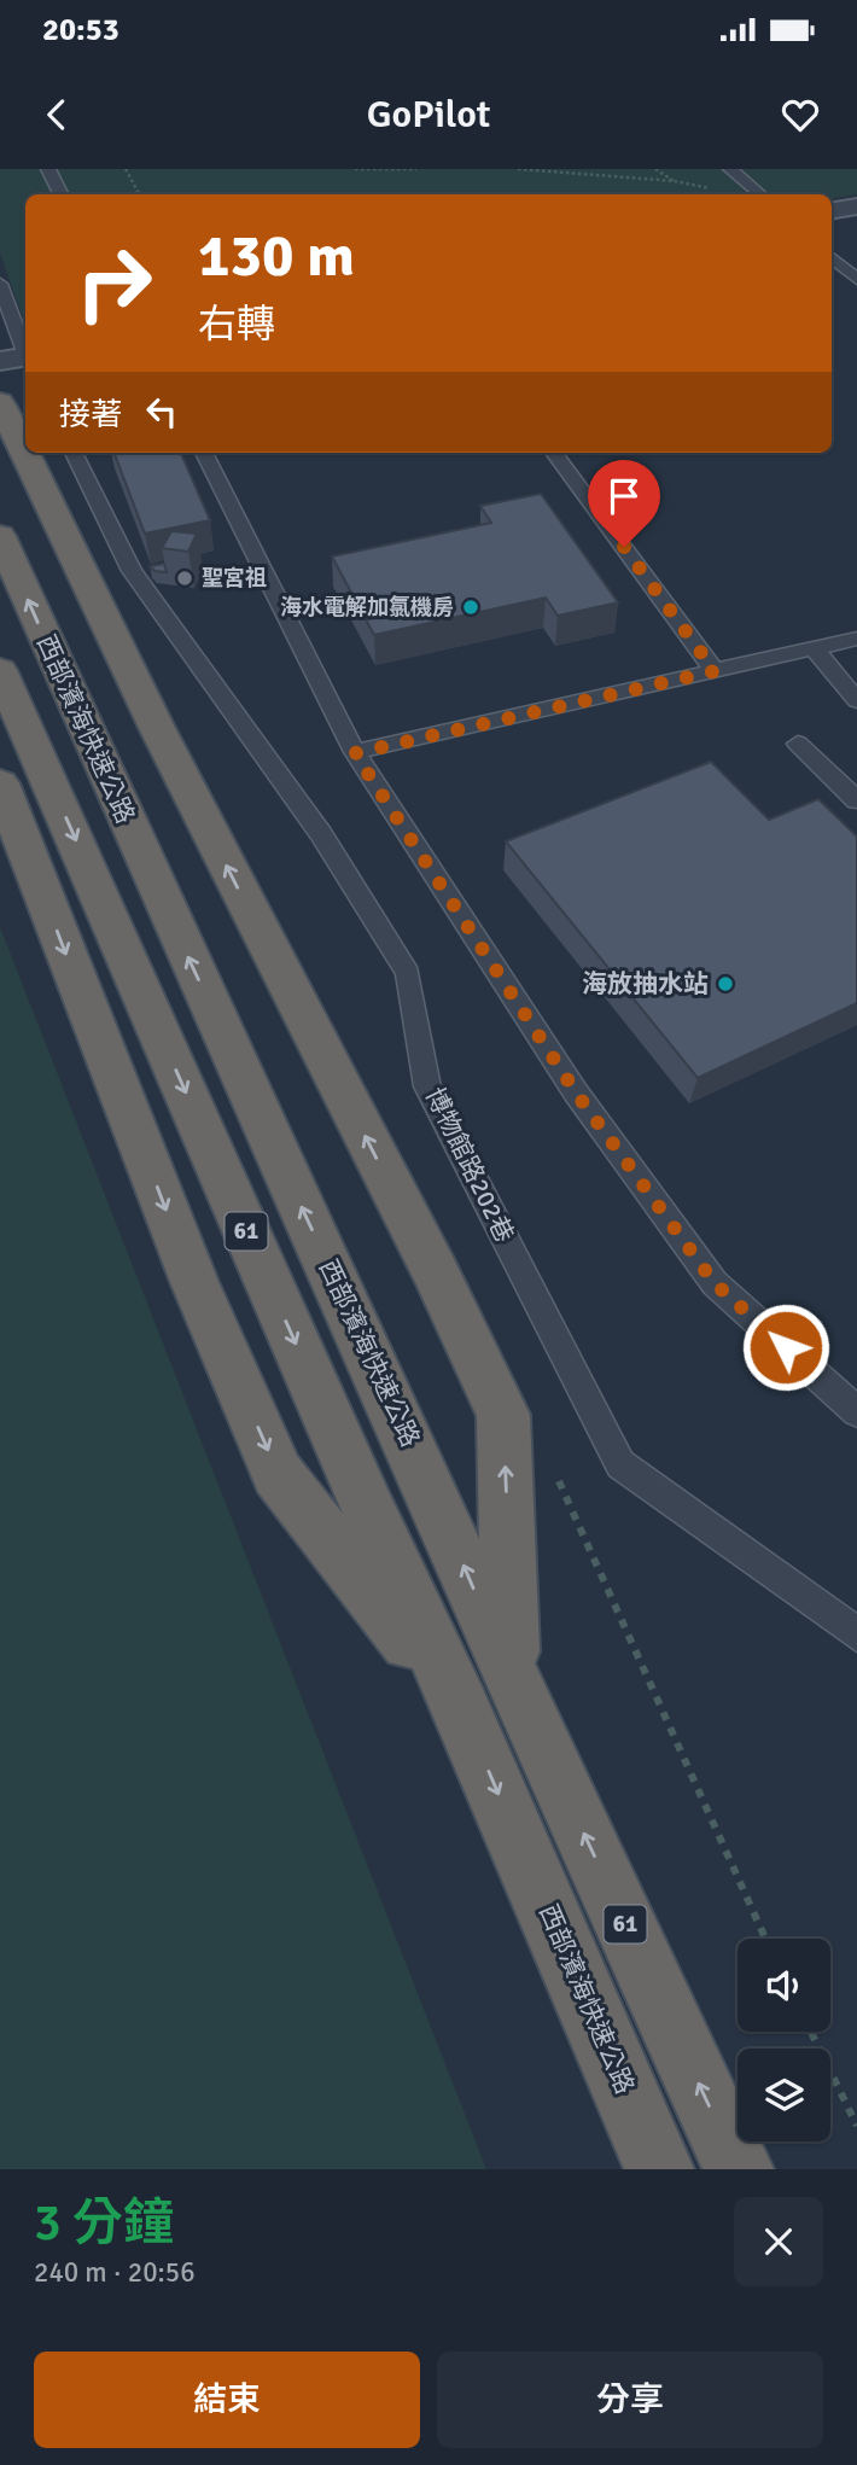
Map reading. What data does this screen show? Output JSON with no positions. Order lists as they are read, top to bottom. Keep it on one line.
{"streets":{"highway":["西部濱海快速公路","61"],"lane":["博物館路202巷"]},"places":["聖宮祖","海水電解加氯機房","海放抽水站"],"page":{"status":"20:53","header":"GoPilot","turn":["130 m","右轉"],"then":"接著","heading":["3 分鐘","240 m · 20:56"],"buttons":["結束","分享"]}}
